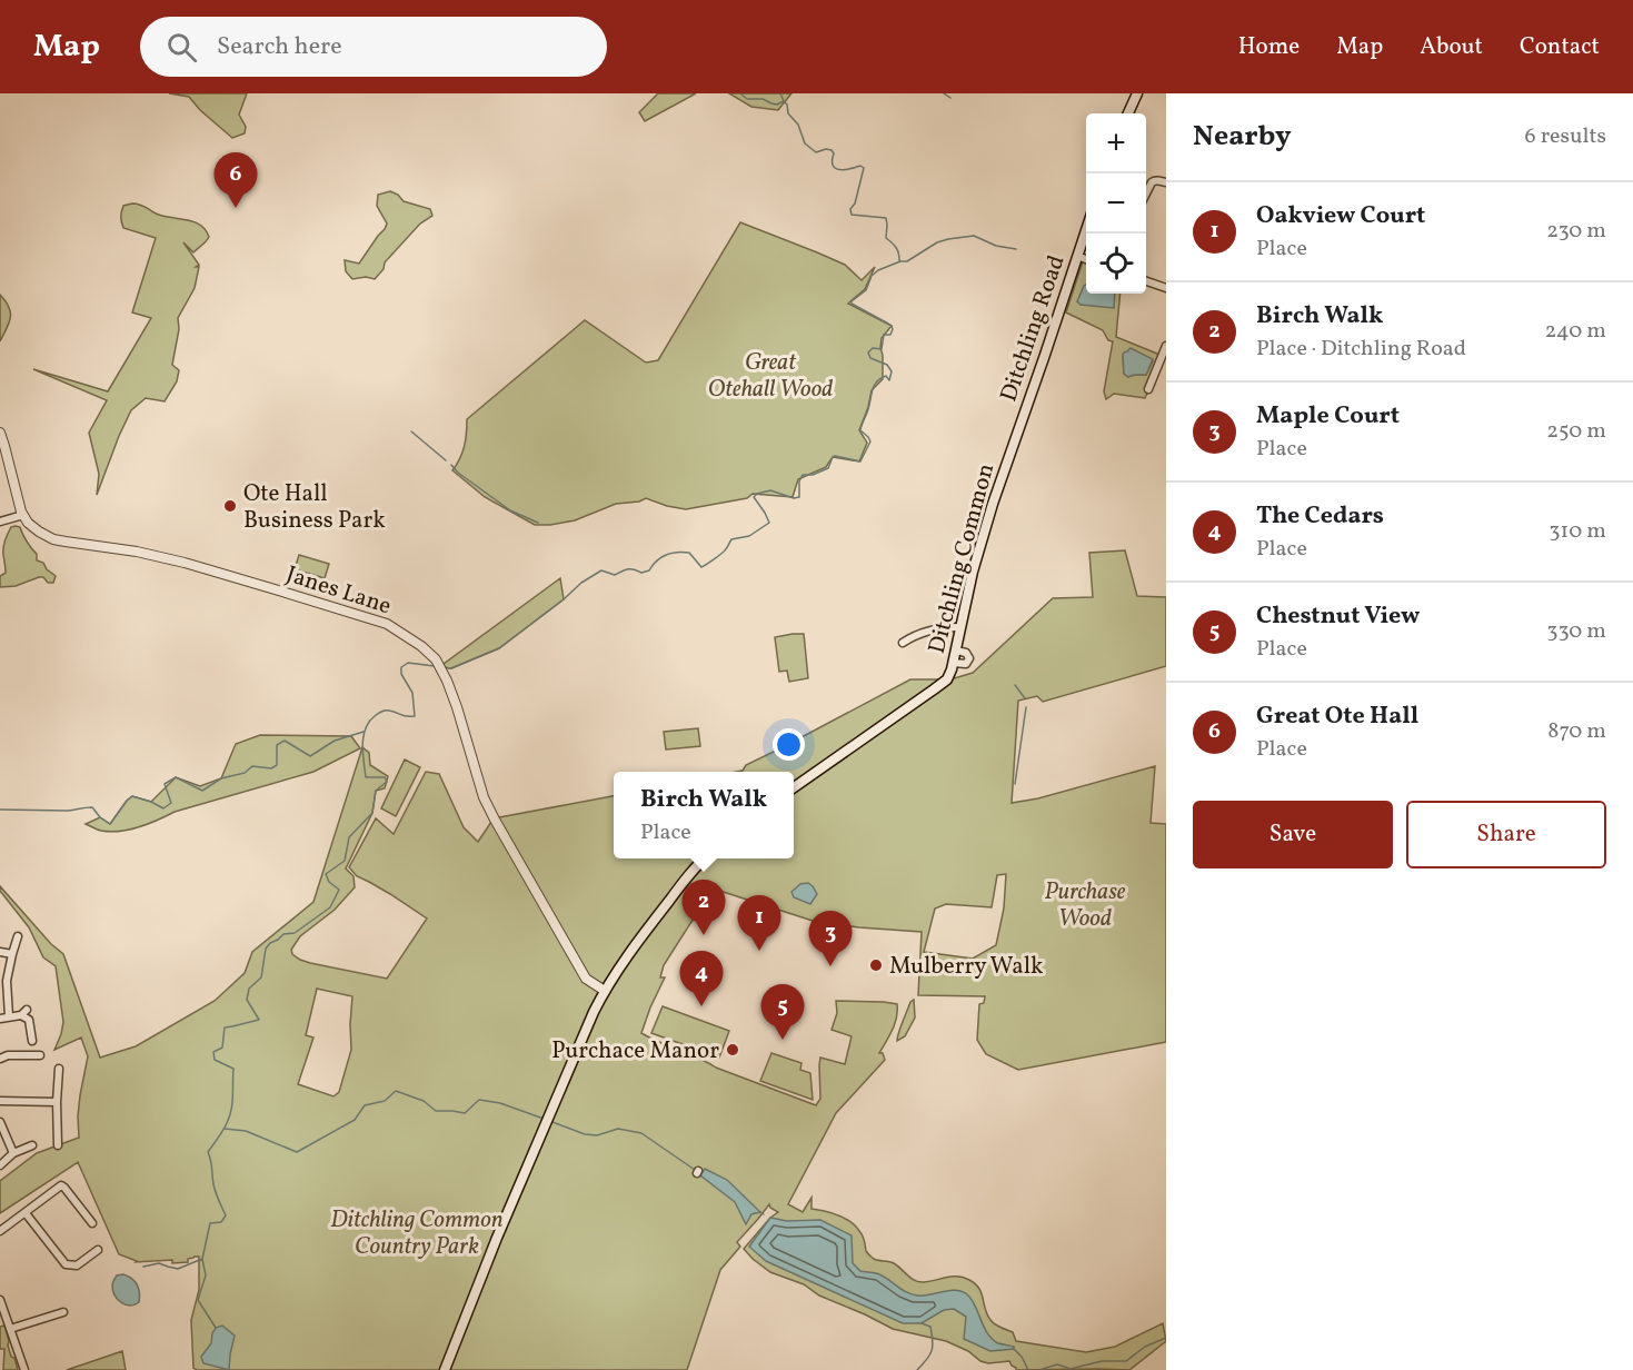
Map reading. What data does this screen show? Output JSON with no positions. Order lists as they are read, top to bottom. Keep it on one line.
{"streets":{"main road":["Ditchling Road","Ditchling Common"],"street":["Janes Lane"]},"crossings":[["Ditchling Road","Ditchling Common"]],"parks":["Great Otehall Wood","Purchase Wood","Ditchling Common Country Park"],"places":["Ote Hall Business Park","Mulberry Walk","Purchace Manor"],"page":{"header":"Map","search":"Search here","nav":["Home","Map","About","Contact"],"heading":["Nearby","6 results"],"map_buttons":["+","−"],"pins":["6","2","1","3","4","5"],"list":[{"mark":"1","name":"Oakview Court","note":"Place","value":"230 m"},{"mark":"2","name":"Birch Walk","note":"Place · Ditchling Road","value":"240 m"},{"mark":"3","name":"Maple Court","note":"Place","value":"250 m"},{"mark":"4","name":"The Cedars","note":"Place","value":"310 m"},{"mark":"5","name":"Chestnut View","note":"Place","value":"330 m"},{"mark":"6","name":"Great Ote Hall","note":"Place","value":"870 m"}],"popup":["Birch Walk","Place"],"buttons":["Save","Share"]}}
